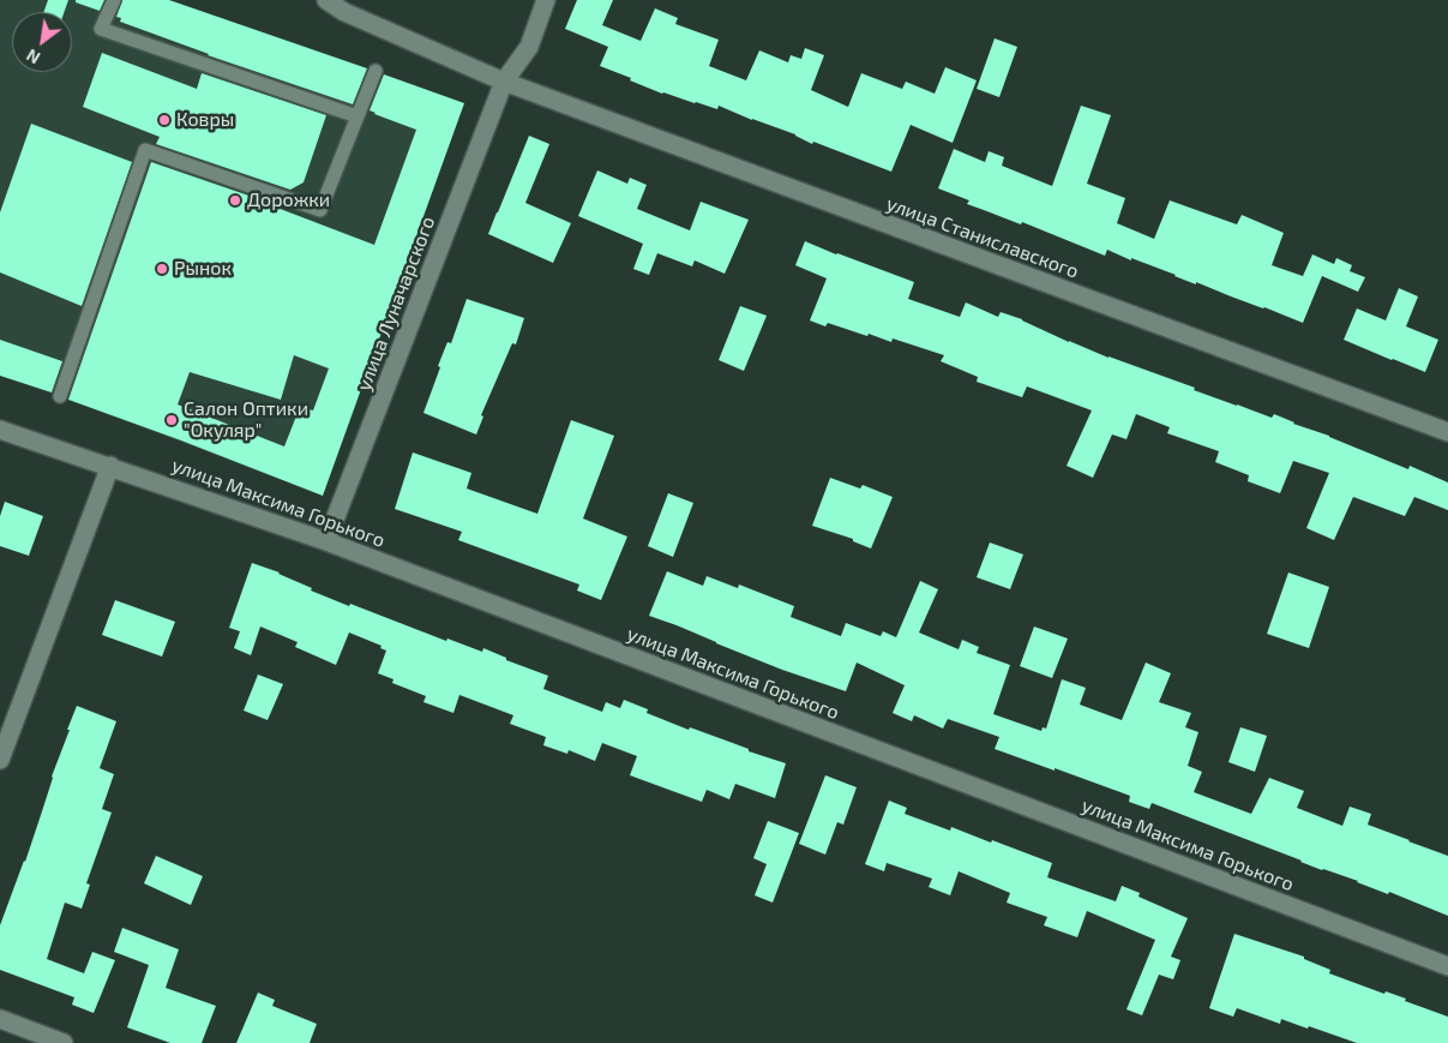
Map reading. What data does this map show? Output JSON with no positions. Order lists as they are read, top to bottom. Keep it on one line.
{"streets":{"street":["улица Станиславского","улица Луначарского","улица Максима Горького"]},"crossings":[["улица Станиславского","улица Луначарского"],["улица Луначарского","улица Максима Горького"]],"places":["Ковры","Дорожки","Рынок","Салон Оптики \"Окуляр\""],"north":"bottom left"}
